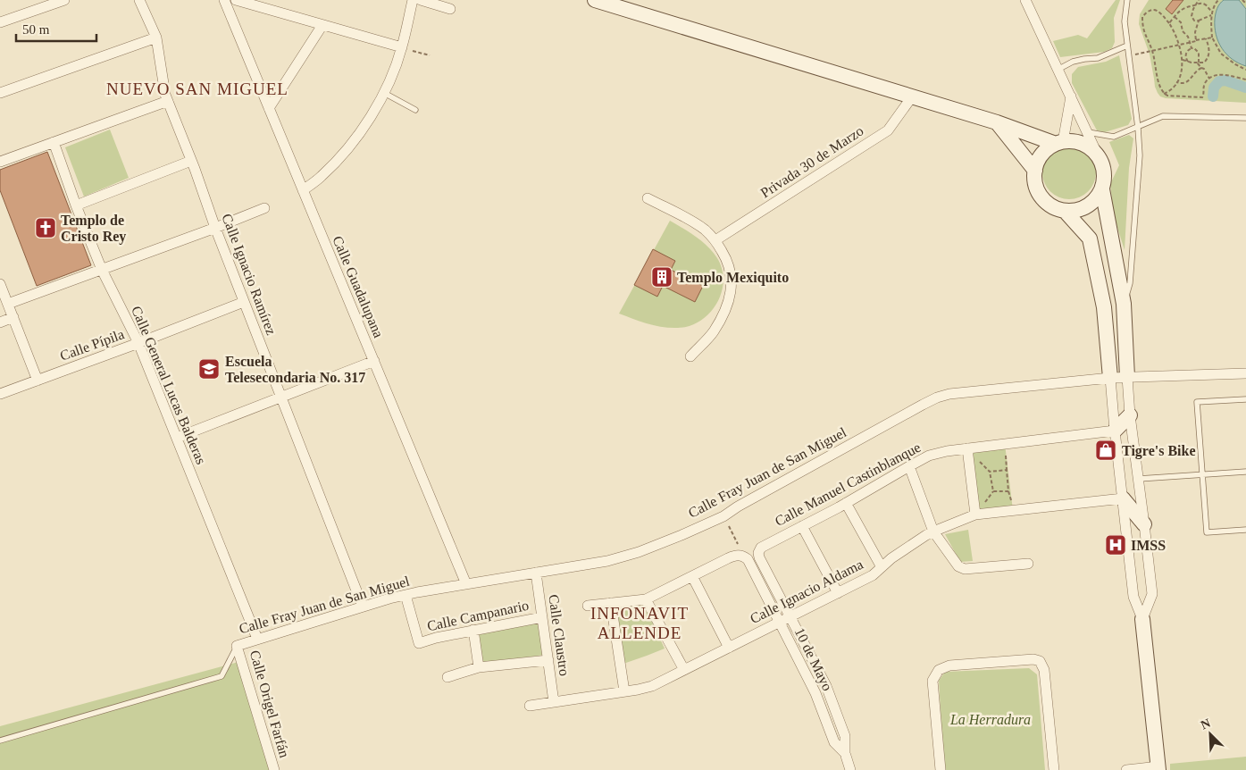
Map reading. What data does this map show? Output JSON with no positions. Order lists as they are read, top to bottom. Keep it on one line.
{"streets":{"street":["Privada 30 de Marzo","Calle Ignacio Ramírez","Calle Guadalupana","Calle Pípila","Calle General Lucas Balderas","Calle Fray Juan de San Miguel","Calle Manuel Castinblanque","Calle Ignacio Aldama","Calle Campanario","Calle Claustro","10 de Mayo","Calle Origel Farfán"]},"crossings":[["Calle Ignacio Ramírez","Calle Pípila"],["Calle Ignacio Ramírez","Calle Fray Juan de San Miguel"],["Calle Guadalupana","Calle Fray Juan de San Miguel"],["Calle Pípila","Calle General Lucas Balderas"],["Calle General Lucas Balderas","Calle Fray Juan de San Miguel"],["Calle Fray Juan de San Miguel","Calle Campanario"],["Calle Fray Juan de San Miguel","Calle Claustro"],["Calle Fray Juan de San Miguel","Calle Origel Farfán"],["Calle Manuel Castinblanque","10 de Mayo"],["Calle Ignacio Aldama","Calle Claustro"],["Calle Ignacio Aldama","10 de Mayo"],["Calle Campanario","Calle Claustro"]],"districts":["NUEVO SAN MIGUEL","INFONAVIT ALLENDE"],"parks":["La Herradura"],"places":{"church":["Templo de Cristo Rey"],"building":["Templo Mexiquito"],"school or university":["Escuela Telesecondaria No. 317"],"shop":["Tigre's Bike"],"hospital":["IMSS"]},"scale_bar":"50 m","north":"top left"}
